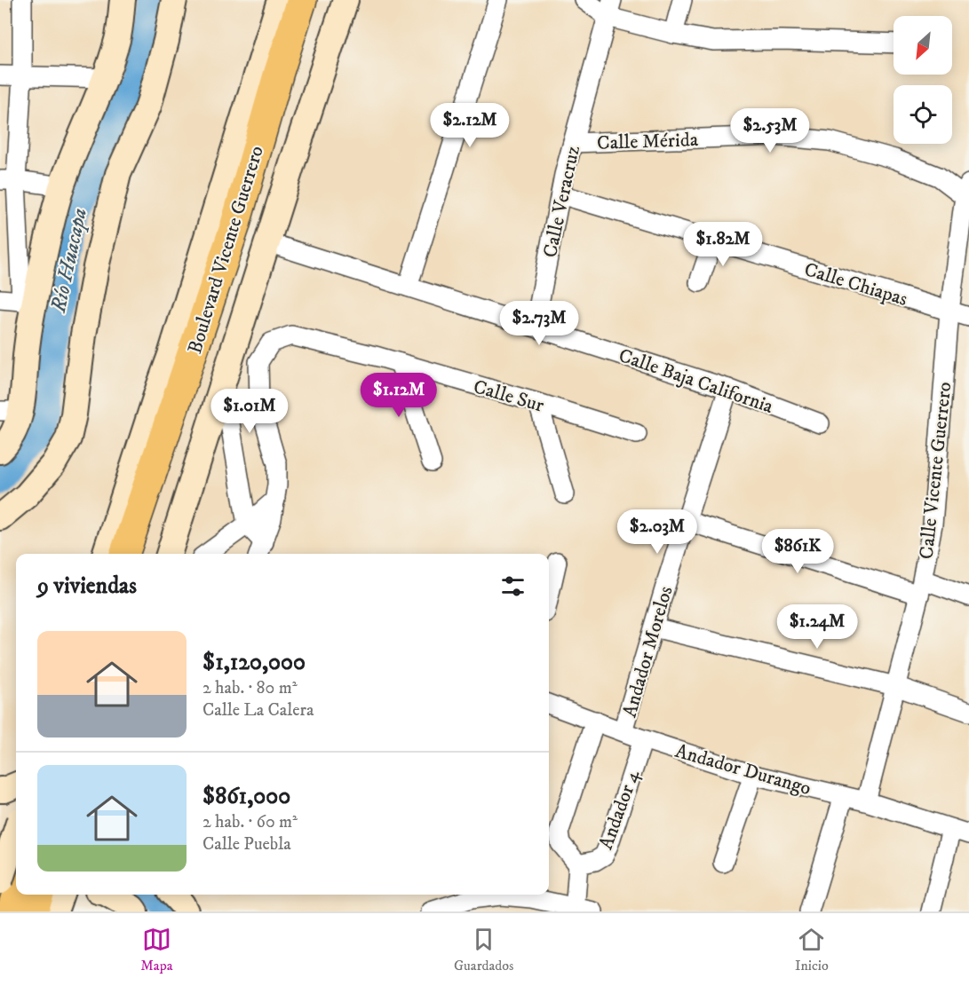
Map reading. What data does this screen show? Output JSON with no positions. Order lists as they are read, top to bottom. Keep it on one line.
{"streets":{"highway":["Boulevard Vicente Guerrero"],"street":["Calle Mérida","Calle Veracruz","Calle Chiapas","Calle Baja California","Calle Sur","Calle Vicente Guerrero","Andador Morelos","Andador Durango","Andador 4"]},"crossings":[["Calle Mérida","Calle Veracruz"],["Calle Mérida","Calle Vicente Guerrero"],["Calle Veracruz","Calle Chiapas"],["Calle Veracruz","Calle Baja California"],["Boulevard Vicente Guerrero","Calle Baja California"],["Calle Chiapas","Calle Vicente Guerrero"],["Calle Baja California","Andador Morelos"],["Calle Vicente Guerrero","Andador Durango"],["Andador Morelos","Andador Durango"],["Andador Durango","Andador 4"]],"water":["Río Huacapa"],"north":"bottom left","page":{"price":["$2.12M","$2.53M","$1.82M","$2.73M","$1.12M","$1.01M","$2.03M","$861K","$1.24M"],"heading":"9 viviendas","list":[{"name":"$1,120,000","note":"2 hab. · 80 m² · Calle La Calera"},{"name":"$861,000","note":"2 hab. · 60 m² · Calle Puebla"}],"tabs":["Mapa","Guardados","Inicio"]}}
